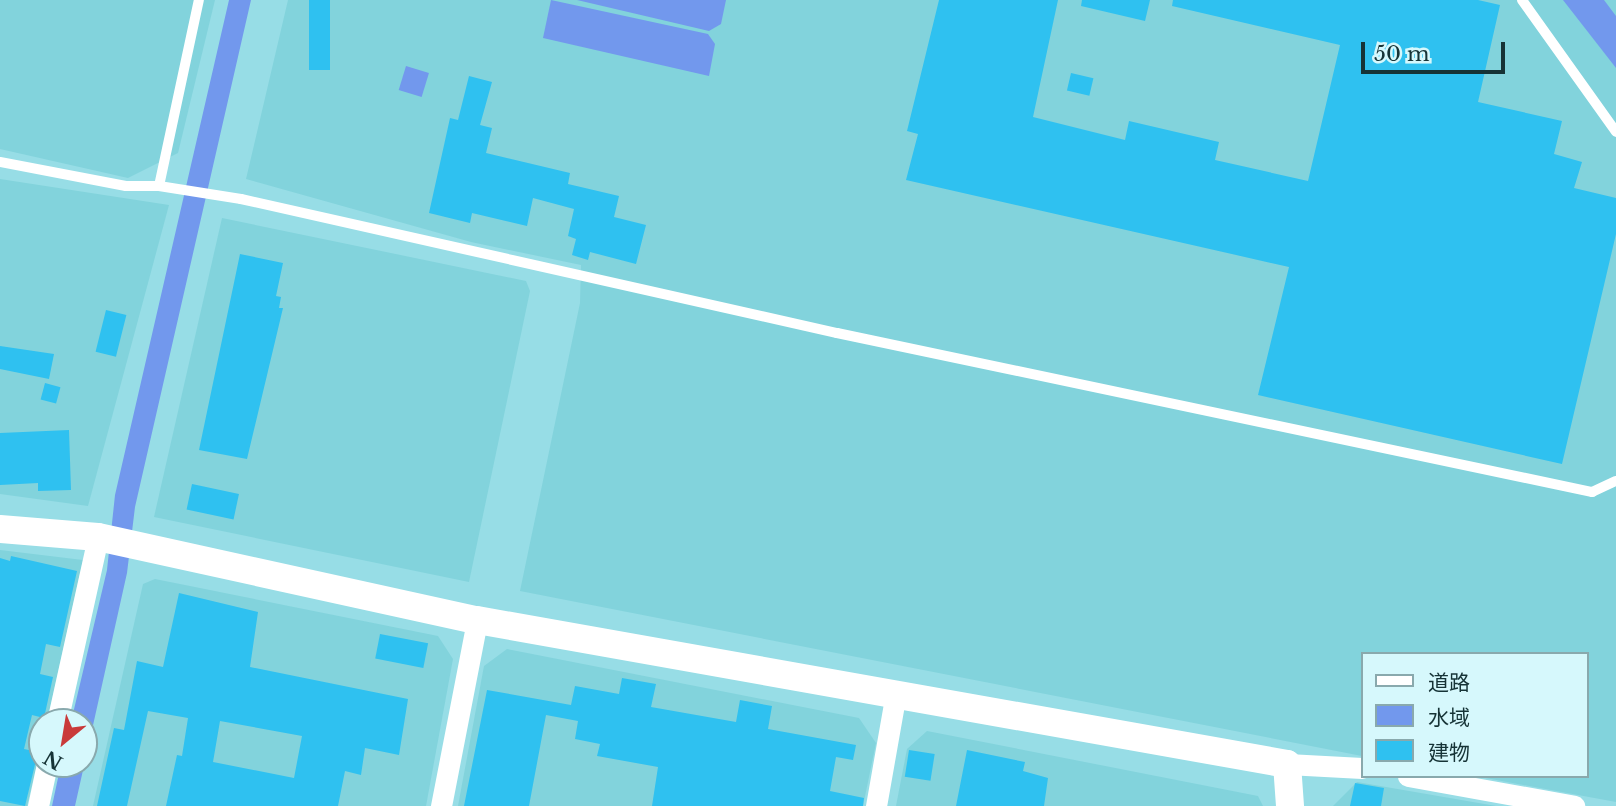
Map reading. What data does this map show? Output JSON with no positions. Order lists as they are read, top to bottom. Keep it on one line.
{"legend":["道路","水域","建物"],"scale_bar":"50 m","north":"bottom left"}
